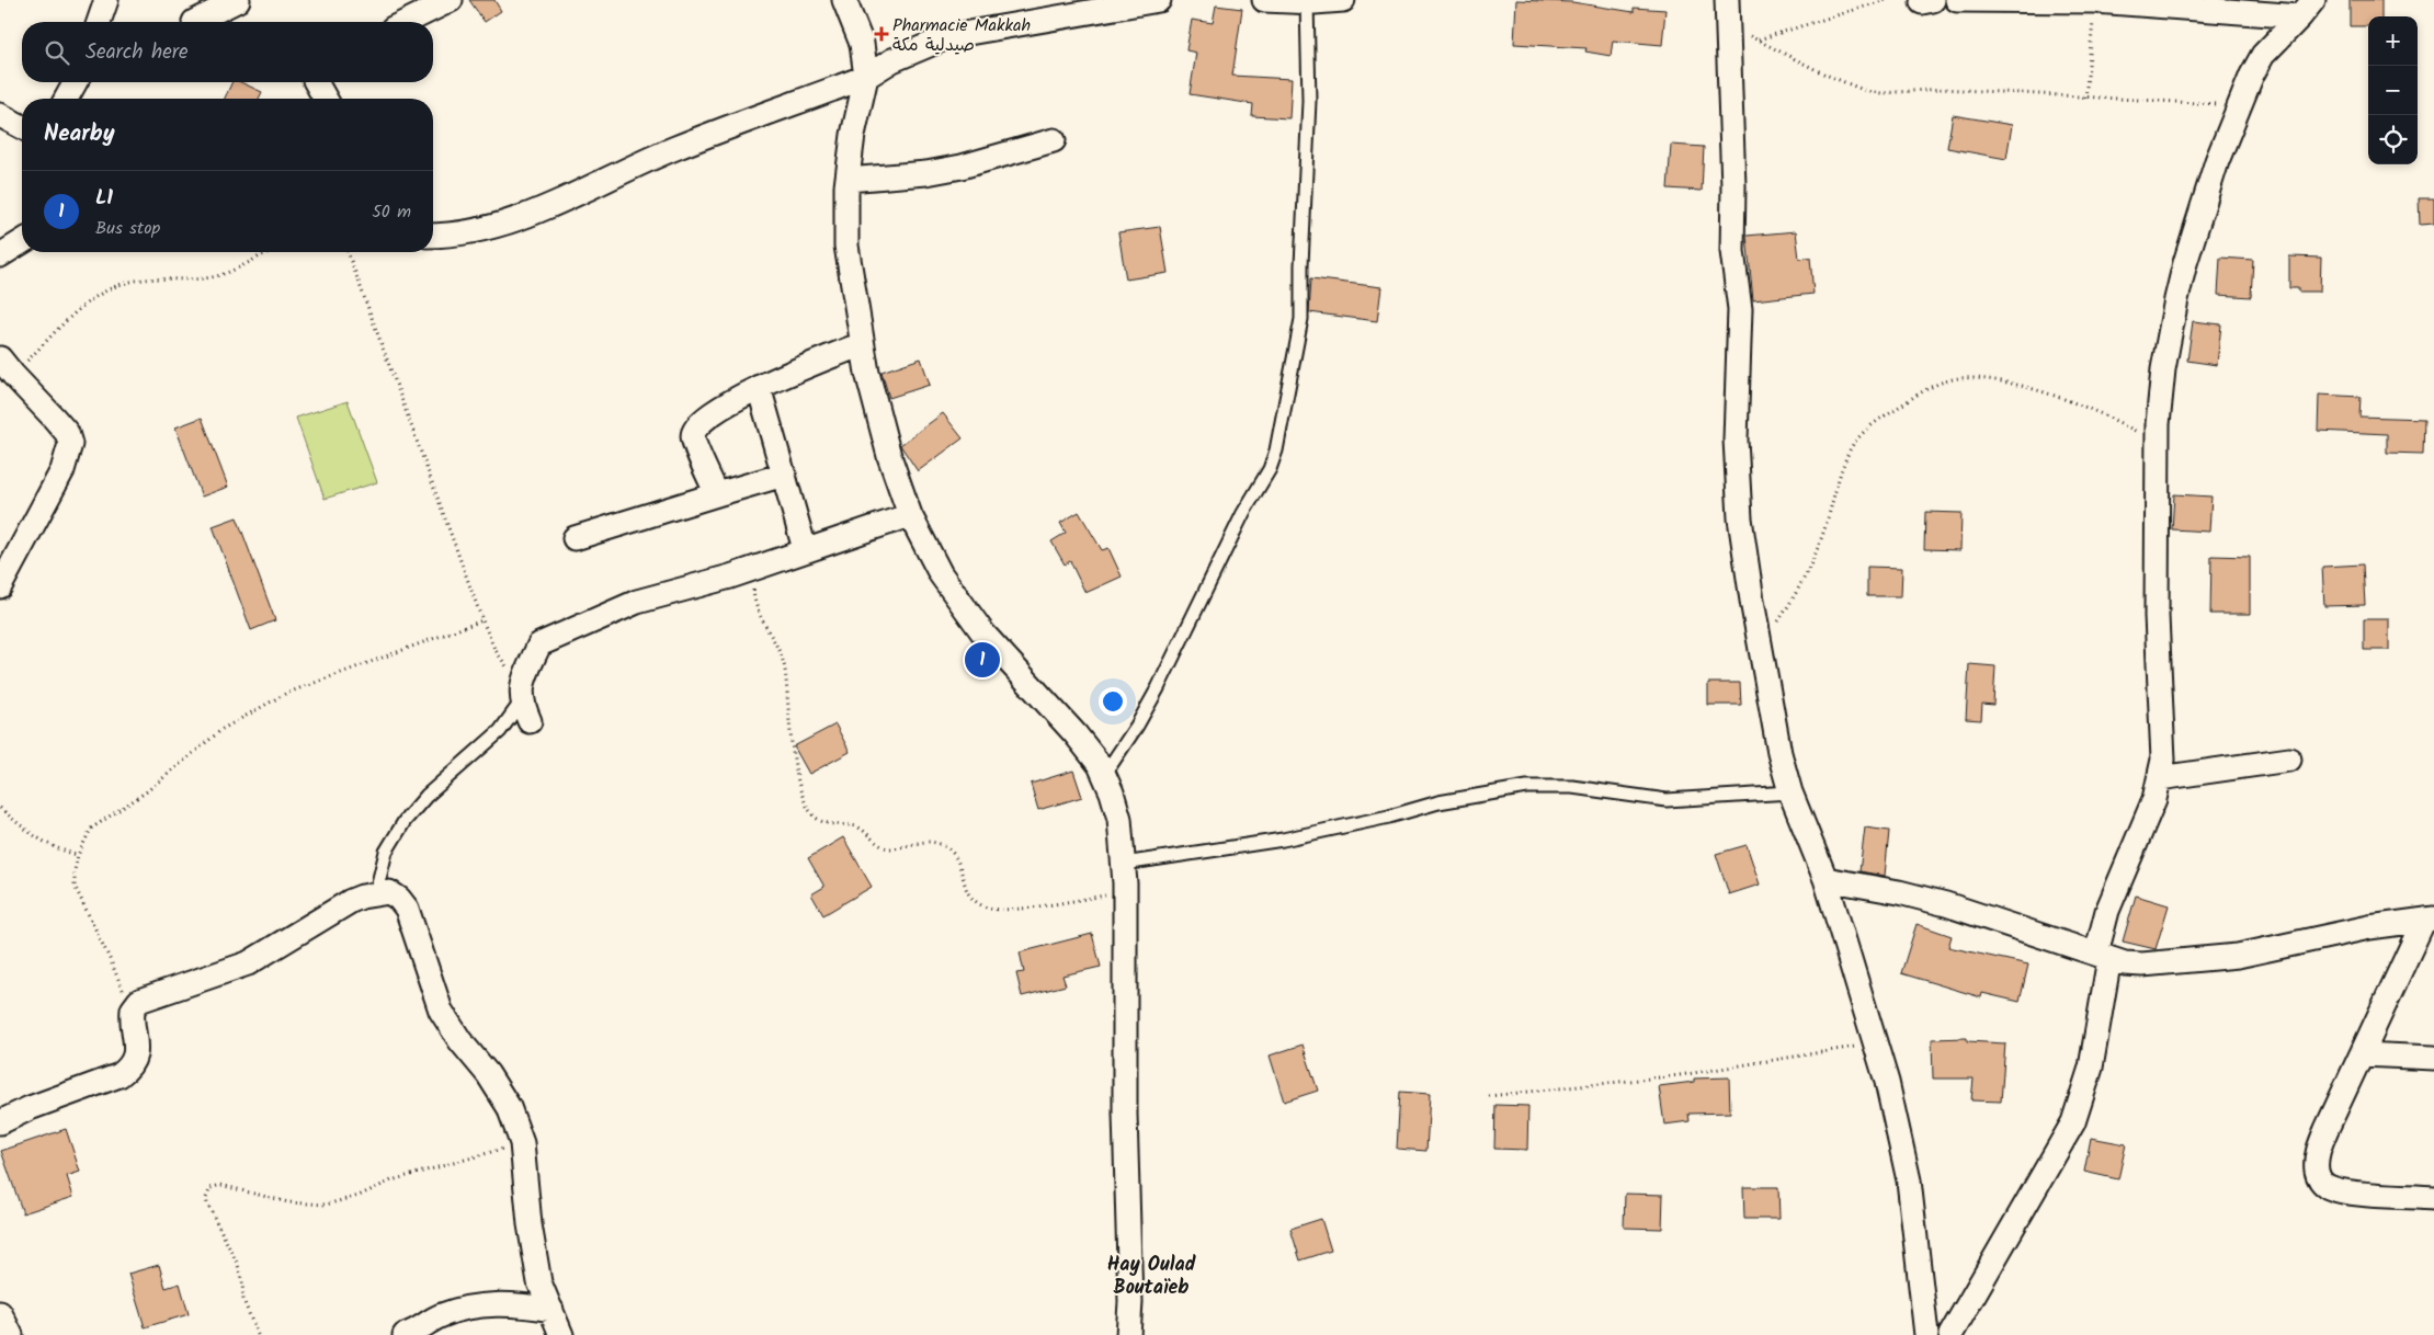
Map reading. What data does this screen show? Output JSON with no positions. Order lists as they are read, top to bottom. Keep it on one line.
{"districts":["Hay Oulad Boutaïeb"],"places":{"health":["Pharmacie Makkah صيدلية مكة"]},"page":{"map_buttons":["+","−"],"search":"Search here","heading":"Nearby","list":[{"mark":"1","name":"L1","note":"Bus stop","value":"50 m"}],"pins":"1"}}
